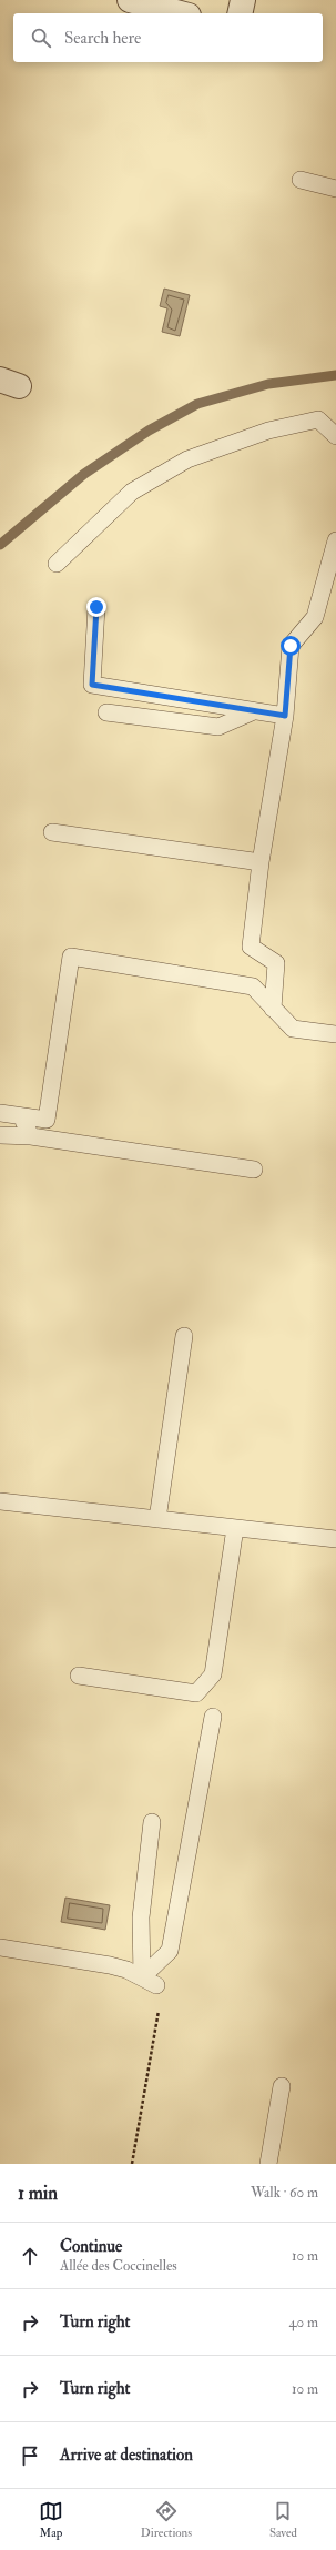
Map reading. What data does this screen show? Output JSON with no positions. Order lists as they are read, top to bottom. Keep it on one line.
{"page":{"search":"Search here","heading":["1 min","Walk · 60 m"],"list":[["Continue","Allée des Coccinelles","10 m"],["Turn right","40 m"],["Turn right","10 m"],"Arrive at destination"],"nav":["Map","Directions","Saved"]}}
